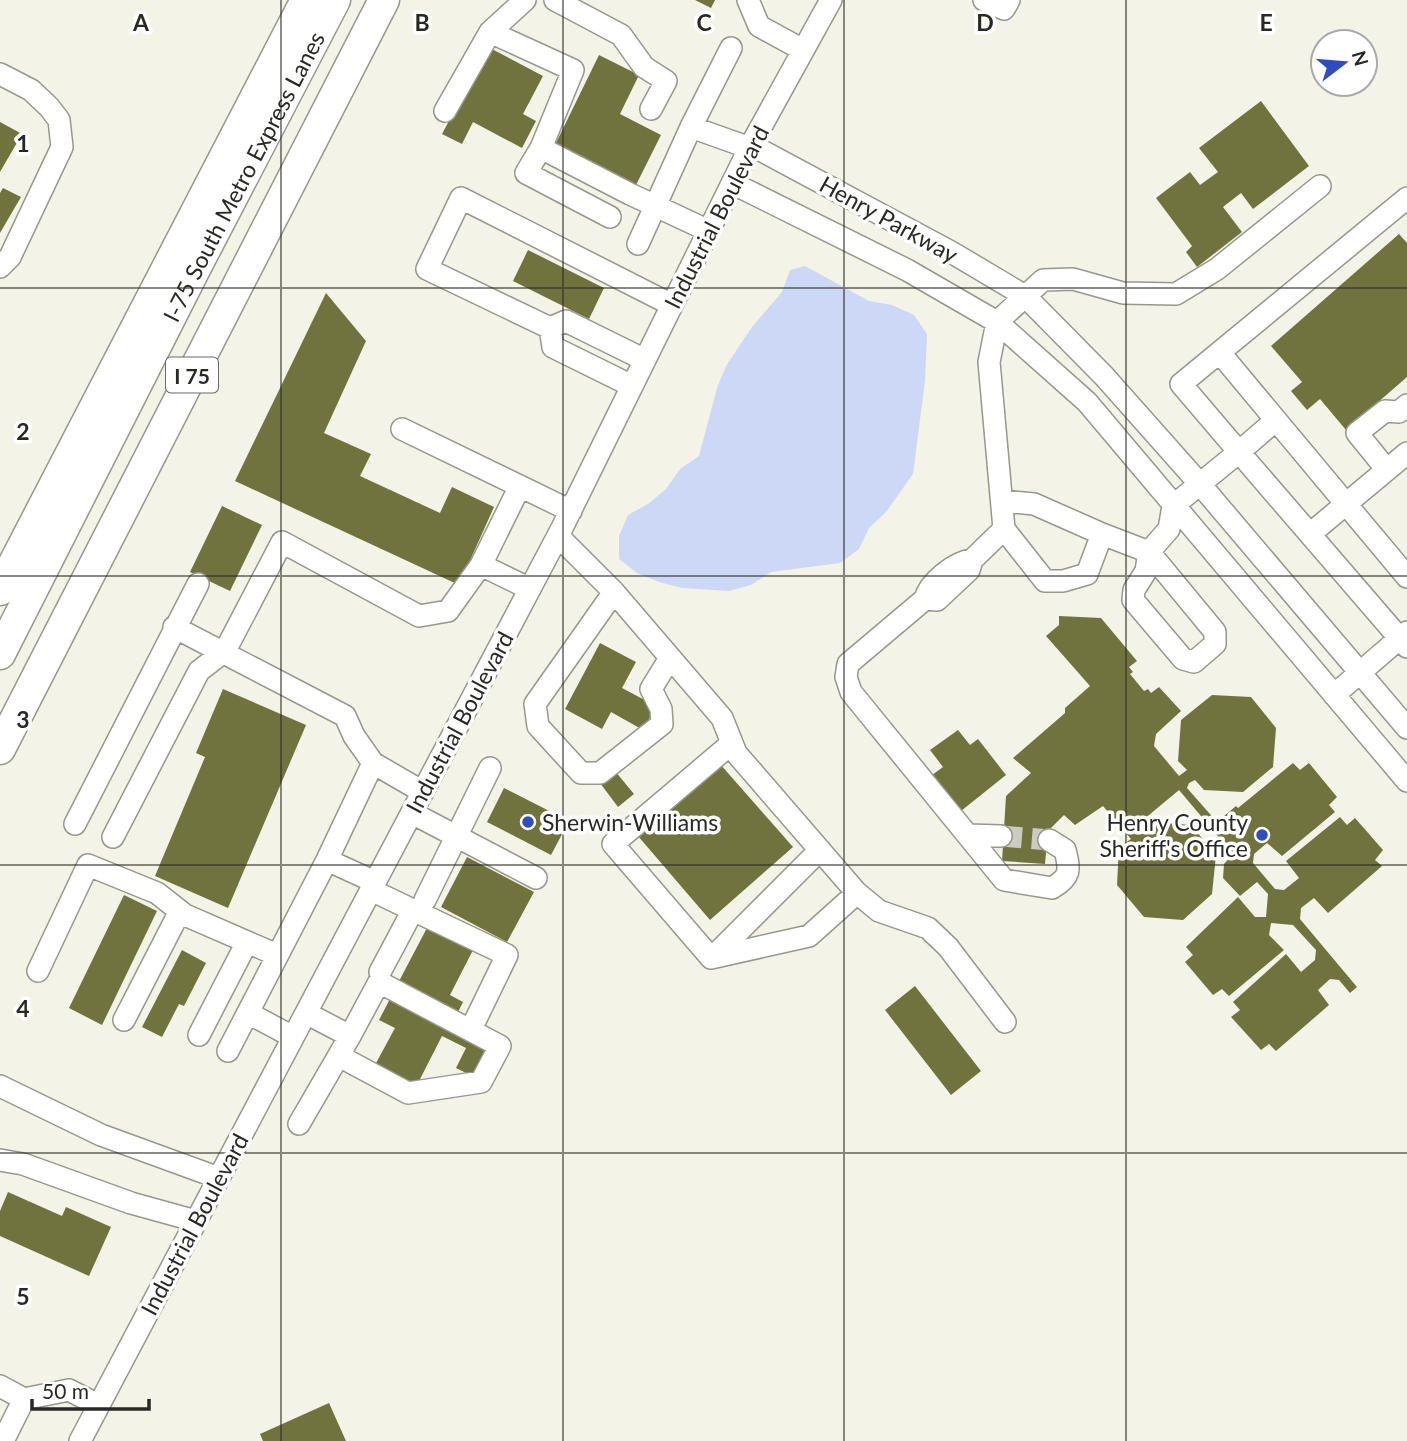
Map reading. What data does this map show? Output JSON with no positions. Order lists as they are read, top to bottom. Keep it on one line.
{"streets":{"highway":["I-75 South Metro Express Lanes","I 75"],"street":["Industrial Boulevard","Henry Parkway"]},"crossings":[["Industrial Boulevard","Henry Parkway"]],"places":["Sherwin-Williams","Henry County Sheriff's Office"],"scale_bar":"50 m","north":"right","grid":{"columns":["A","B","C","D","E"],"rows":["1","2","3","4","5"]}}
